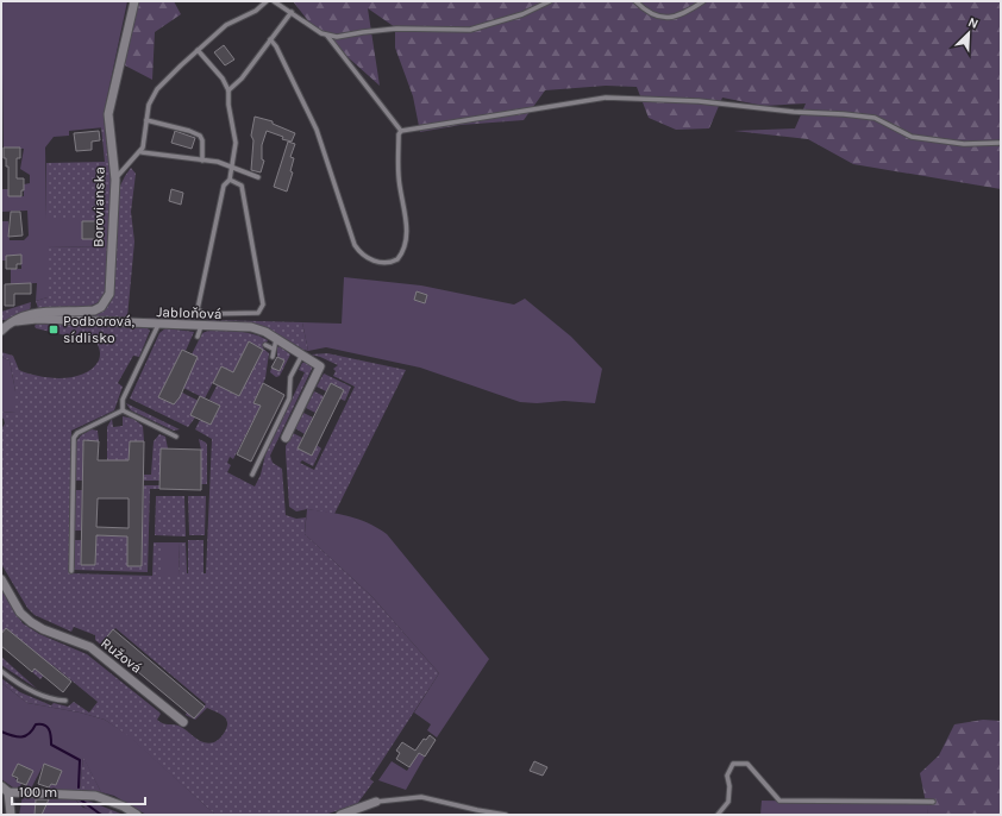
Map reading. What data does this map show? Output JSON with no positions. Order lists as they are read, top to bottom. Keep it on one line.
{"streets":{"street":["Borovianska","Jabloňová","Ružová"]},"crossings":[["Borovianska","Jabloňová"]],"places":{"transit":["Podborová, sídlisko"]},"scale_bar":"100 m","north":"top right"}
